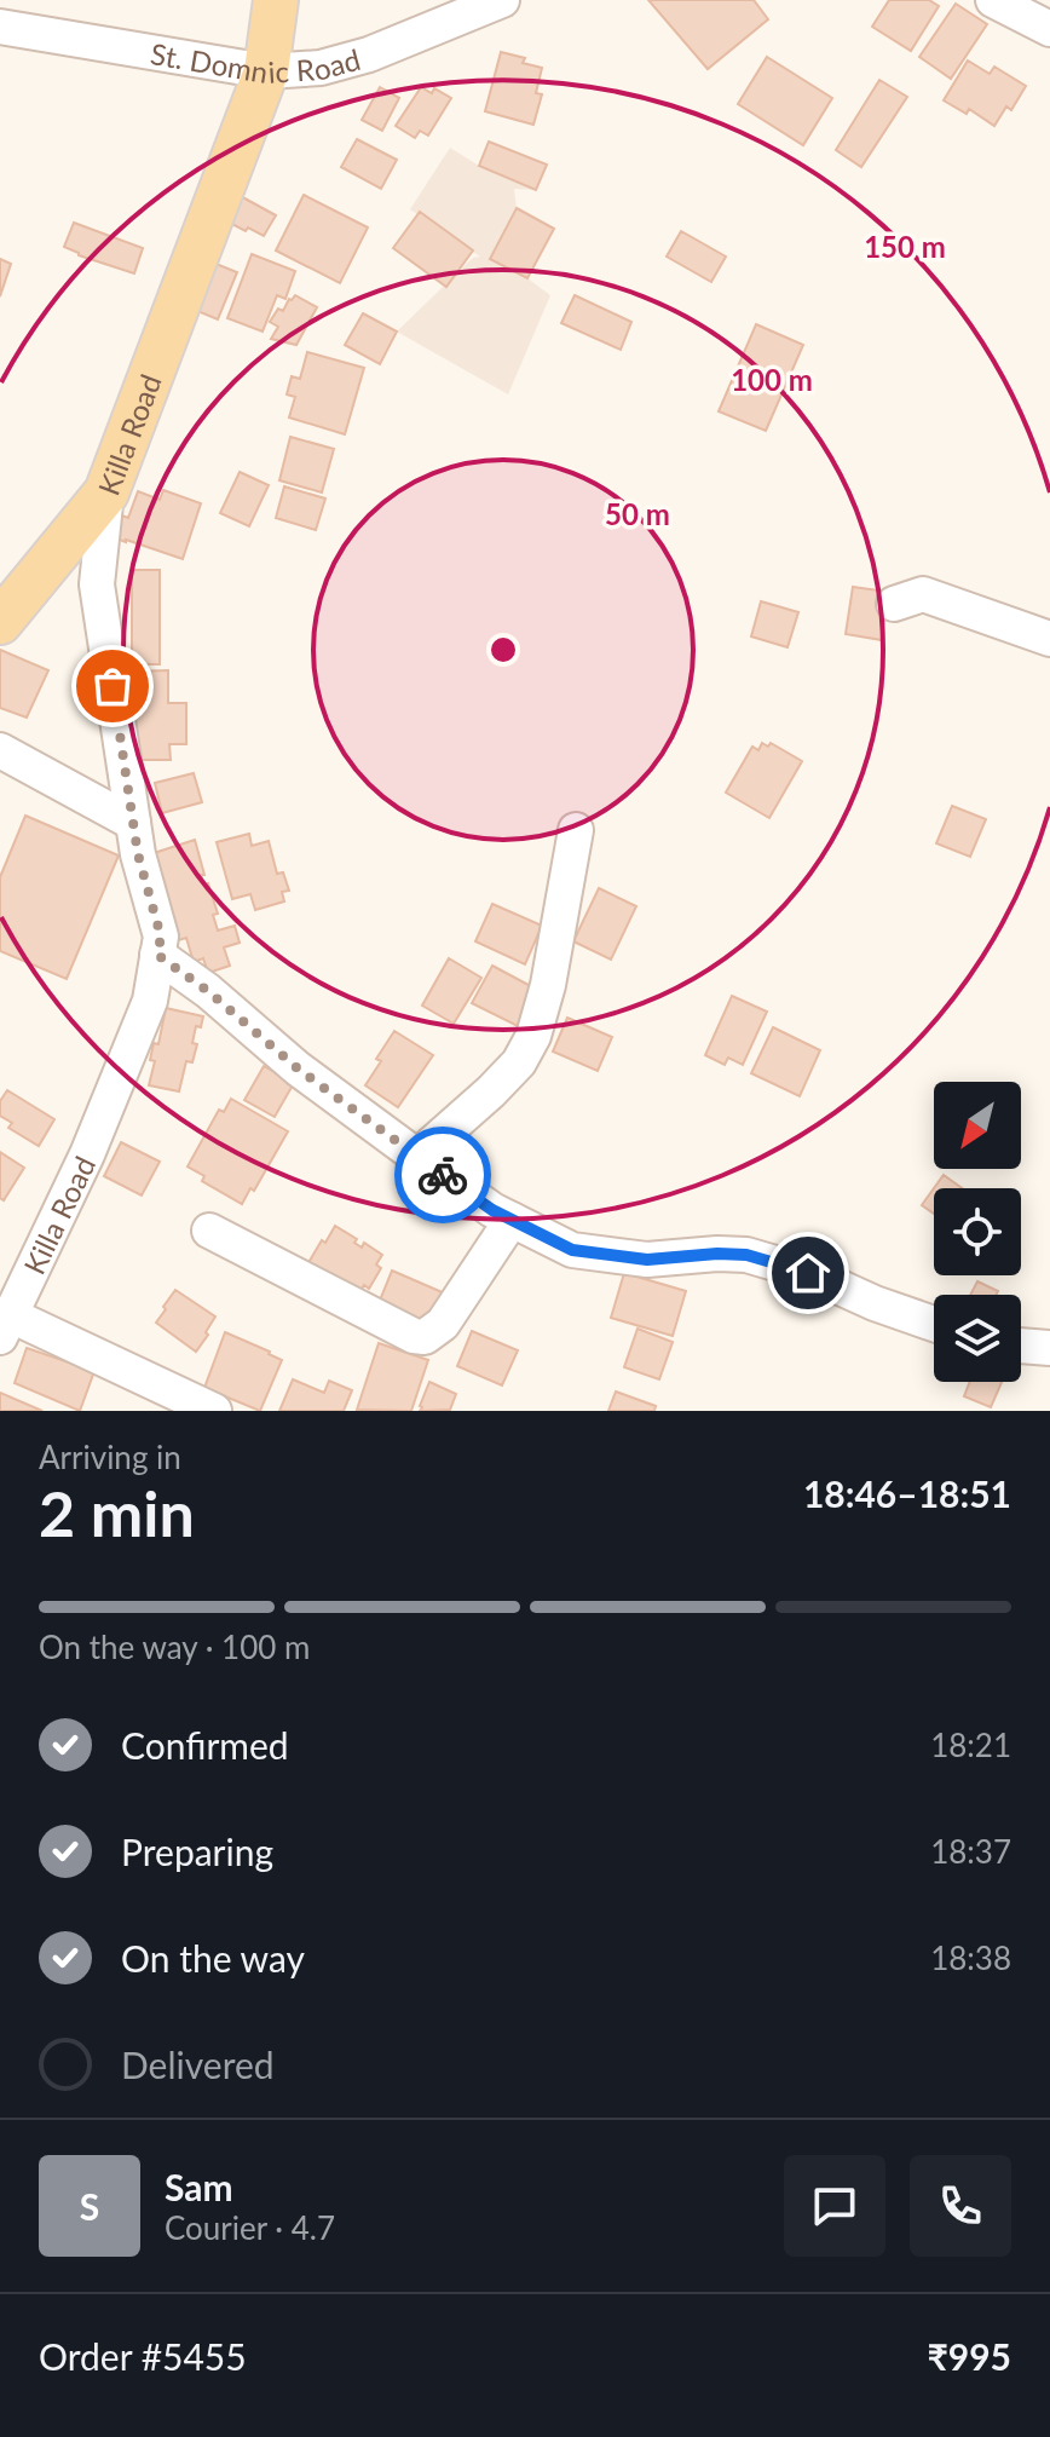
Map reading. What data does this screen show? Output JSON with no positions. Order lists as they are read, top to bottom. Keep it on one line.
{"streets":{"main road":["Killa Road"],"street":["St. Domnic Road"]},"crossings":[["St. Domnic Road","Killa Road"]],"north":"bottom left","page":{"heading":["2 min","Arriving in","18:46–18:51"],"panel":["Sam","Courier · 4.7","Order #5455","₹995"],"bar":"On the way · 100 m","list":[["Confirmed","18:21"],["Preparing","18:37"],["On the way","18:38"],"Delivered"],"round":"S"},"rings":["150 m","100 m","50 m"]}
